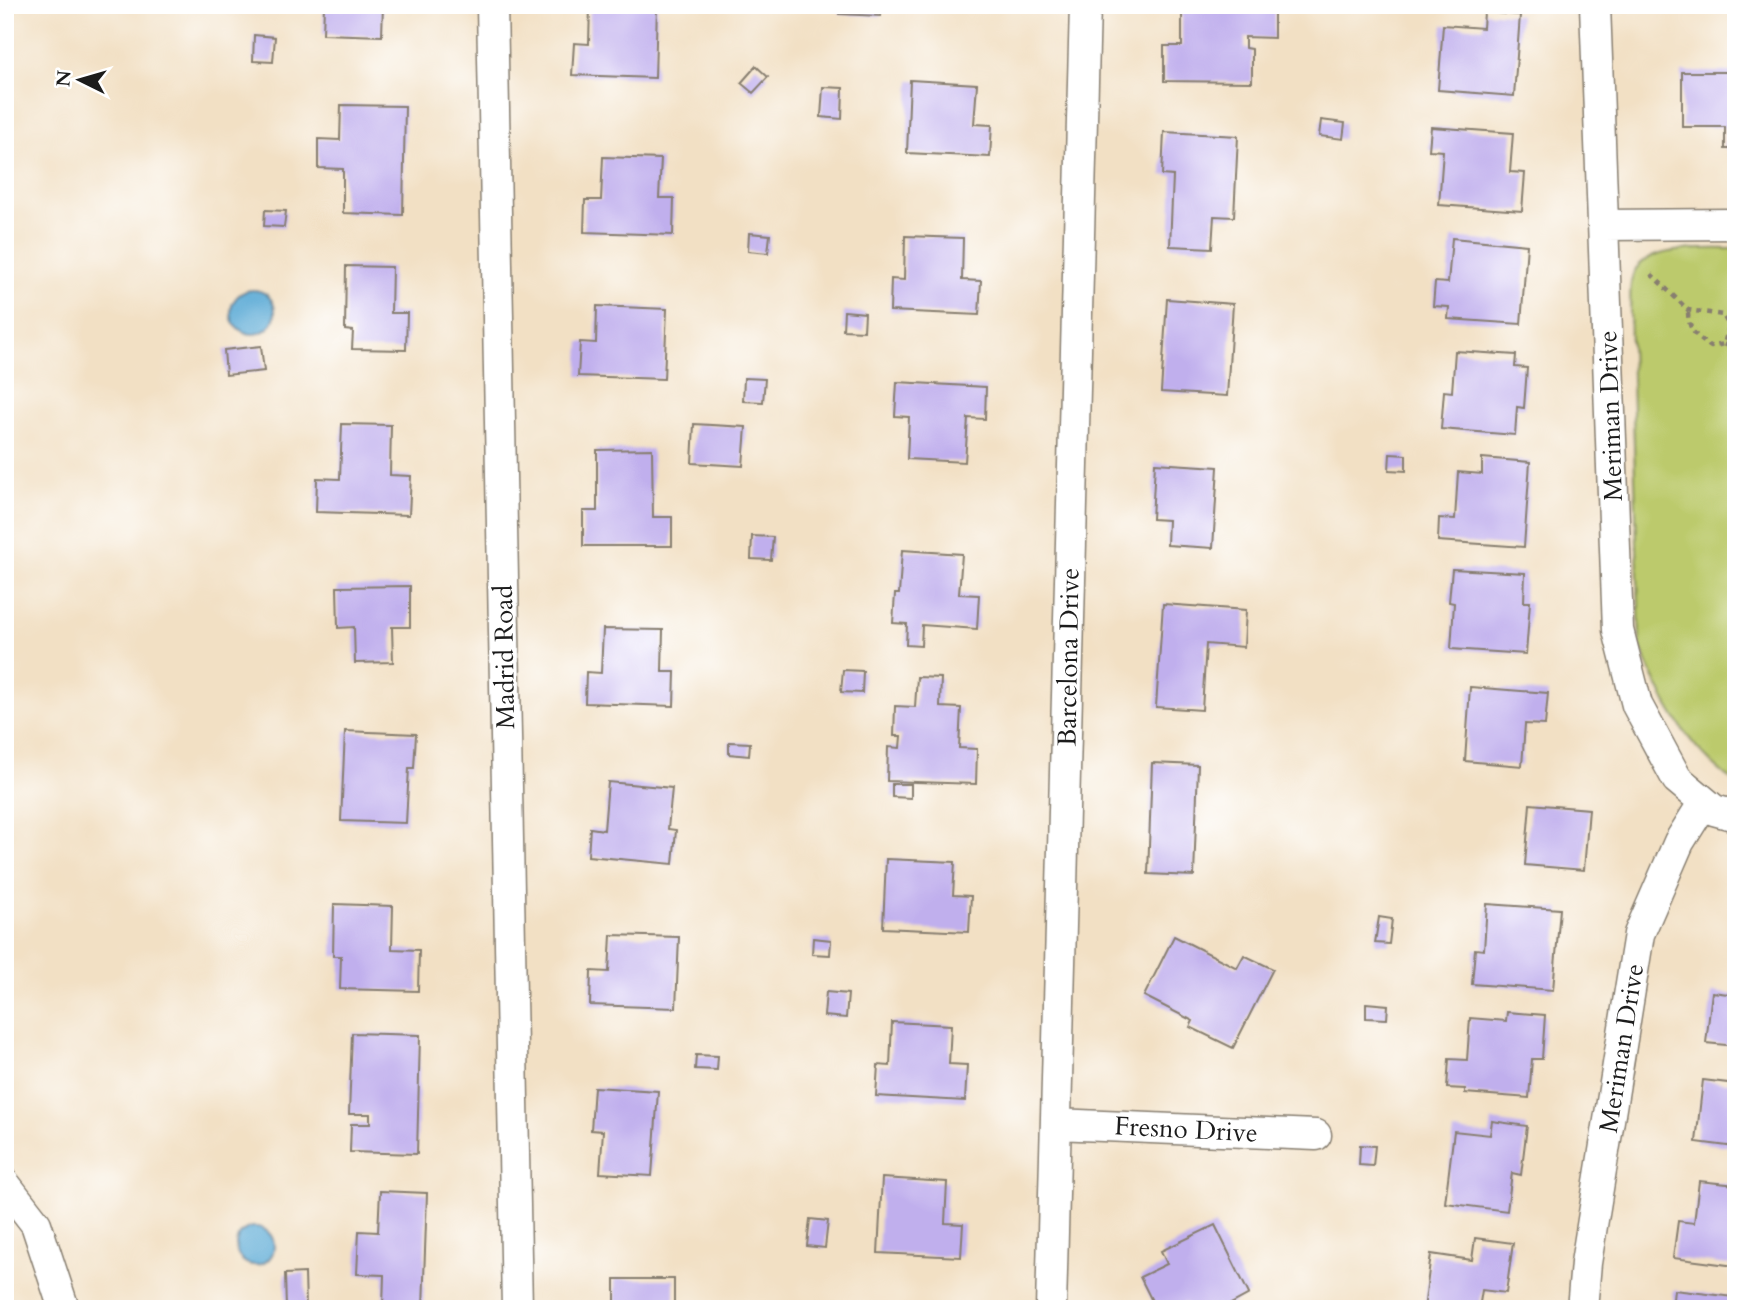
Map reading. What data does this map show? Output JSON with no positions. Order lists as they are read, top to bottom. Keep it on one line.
{"streets":{"street":["Meriman Drive","Madrid Road","Barcelona Drive","Fresno Drive"]},"crossings":[["Barcelona Drive","Fresno Drive"]],"north":"left"}
